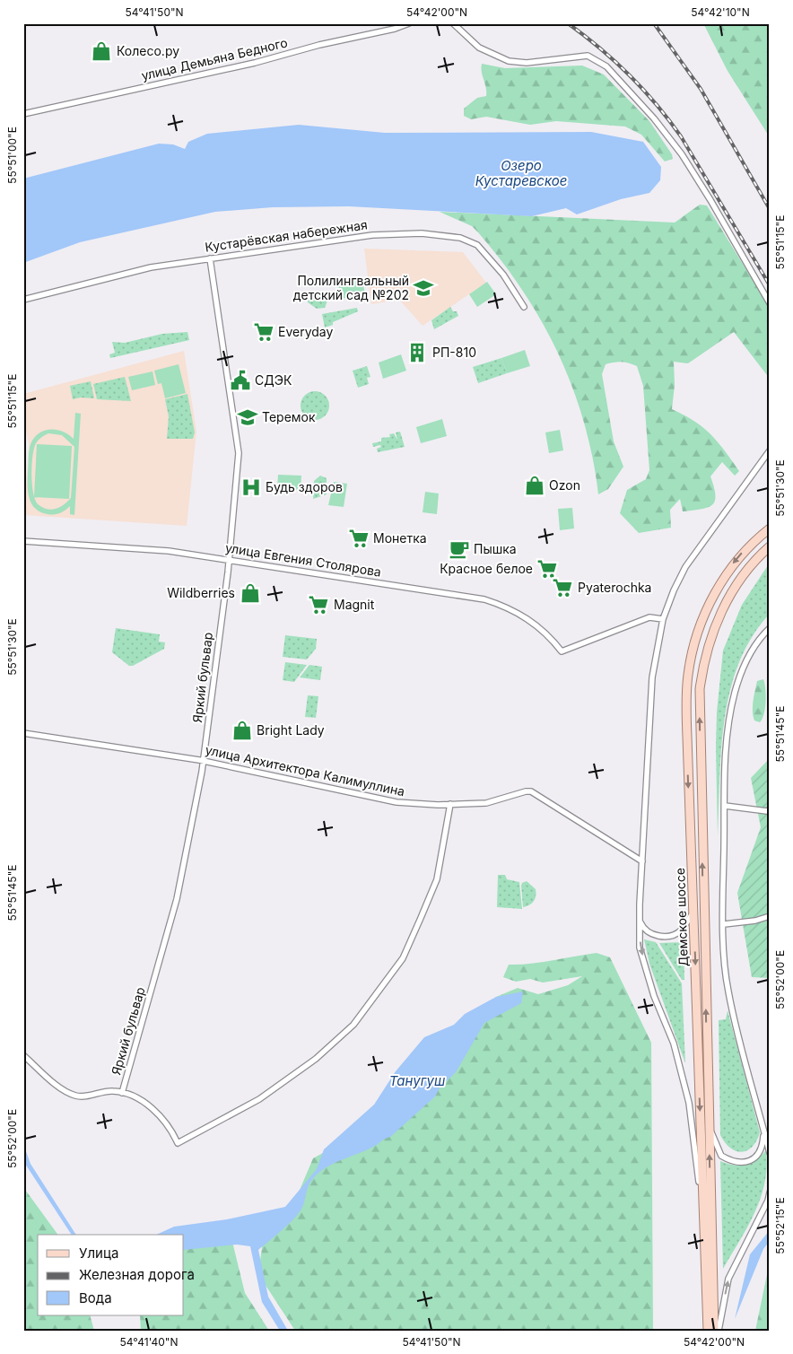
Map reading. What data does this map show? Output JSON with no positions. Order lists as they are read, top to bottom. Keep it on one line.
{"streets":{"main road":["Демское шоссе"],"street":["улица Демьяна Бедного","Кустарёвская набережная","улица Евгения Столярова","Яркий бульвар","улица Архитектора Калимуллина"]},"crossings":[["Кустарёвская набережная","Яркий бульвар"],["улица Евгения Столярова","Яркий бульвар"],["Яркий бульвар","улица Архитектора Калимуллина"]],"water":["Озеро Кустаревское","Танугуш"],"places":{"shop":["Колесо.ру","Ozon","Wildberries","Bright Lady"],"school or university":["Полилингвальный детский сад №202","Теремок"],"supermarket":["Everyday","Монетка","Красное белое","Pyaterochka","Magnit"],"building":["РП-810"],"public building":["СДЭК"],"hospital":["Будь здоров"],"cafe":["Пышка"]},"legend":["Улица","Железная дорога","Вода"],"coordinates":["54°41'50\"N","54°42'00\"N","54°42'10\"N","55°51'00\"E","55°51'15\"E","55°51'30\"E","55°51'45\"E","55°52'00\"E","55°52'15\"E","54°41'40\"N"]}
